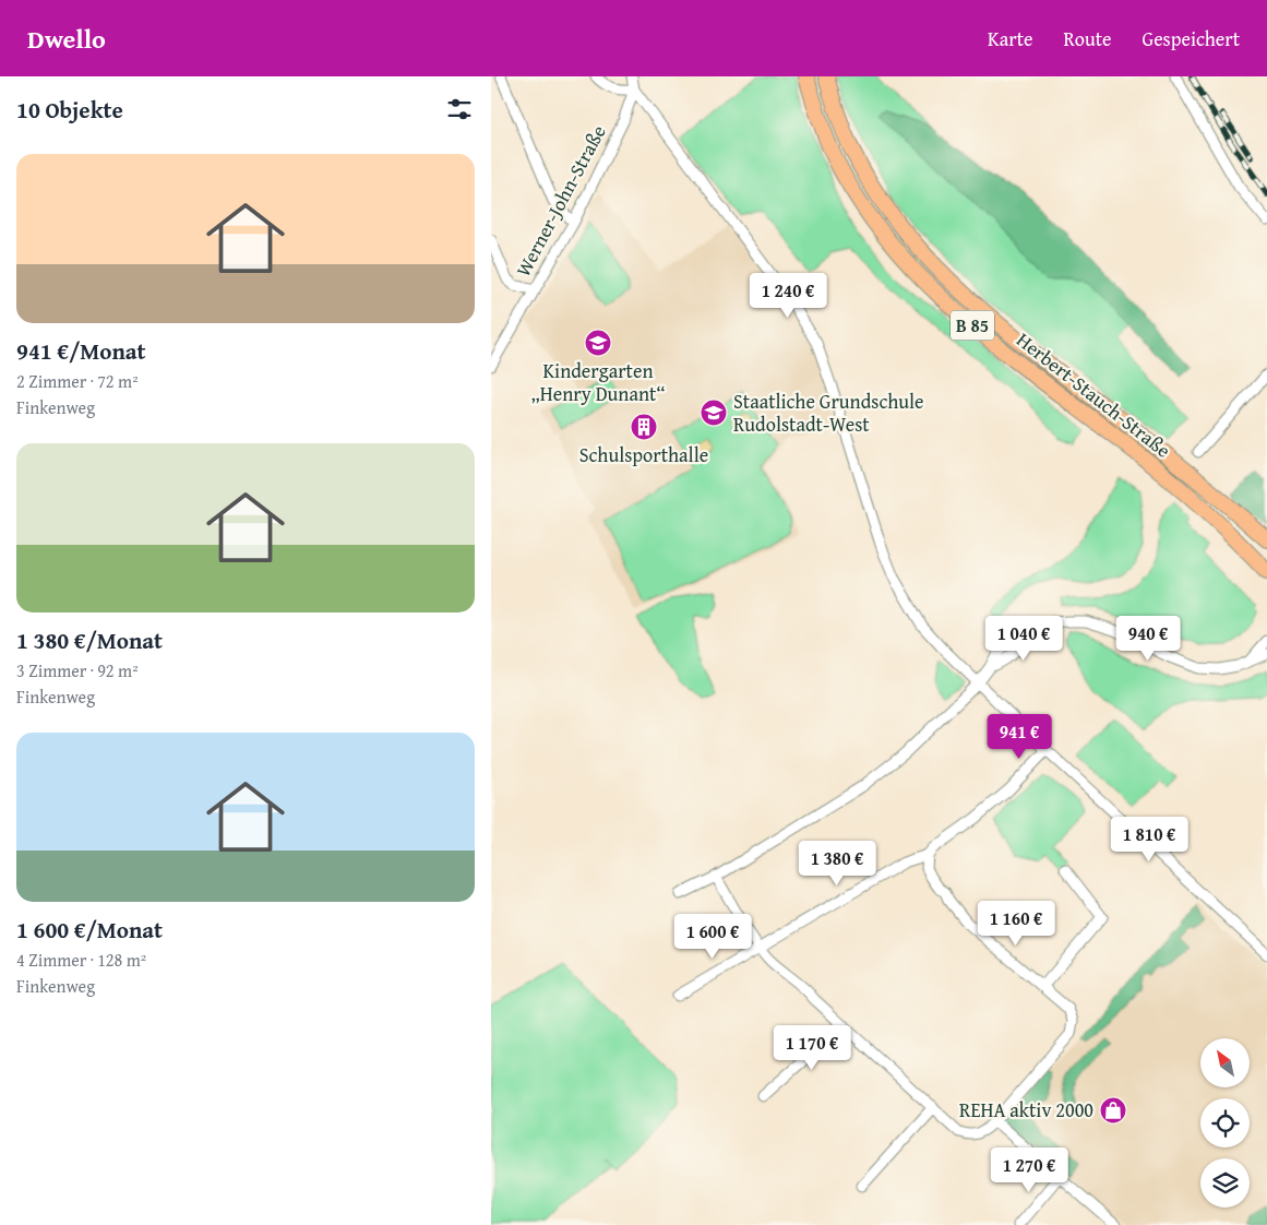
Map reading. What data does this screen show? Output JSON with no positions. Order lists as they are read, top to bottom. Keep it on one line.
{"streets":{"main road":["B 85","Herbert-Stauch-Straße"],"street":["Werner-John-Straße"]},"places":{"school or university":["Kindergarten „Henry Dunant“","Staatliche Grundschule Rudolstadt-West"],"building":["Schulsporthalle"],"shop":["REHA aktiv 2000"]},"north":"top left","page":{"header":"Dwello","nav":["Karte","Route","Gespeichert"],"heading":"10 Objekte","list":[{"name":"941 €/Monat","note":"2 Zimmer · 72 m² · Finkenweg"},{"name":"1 380 €/Monat","note":"3 Zimmer · 92 m² · Finkenweg"},{"name":"1 600 €/Monat","note":"4 Zimmer · 128 m² · Finkenweg"}],"price":["1 240 €","1 040 €","940 €","941 €","1 810 €","1 380 €","1 160 €","1 600 €","1 170 €","1 270 €"]}}
